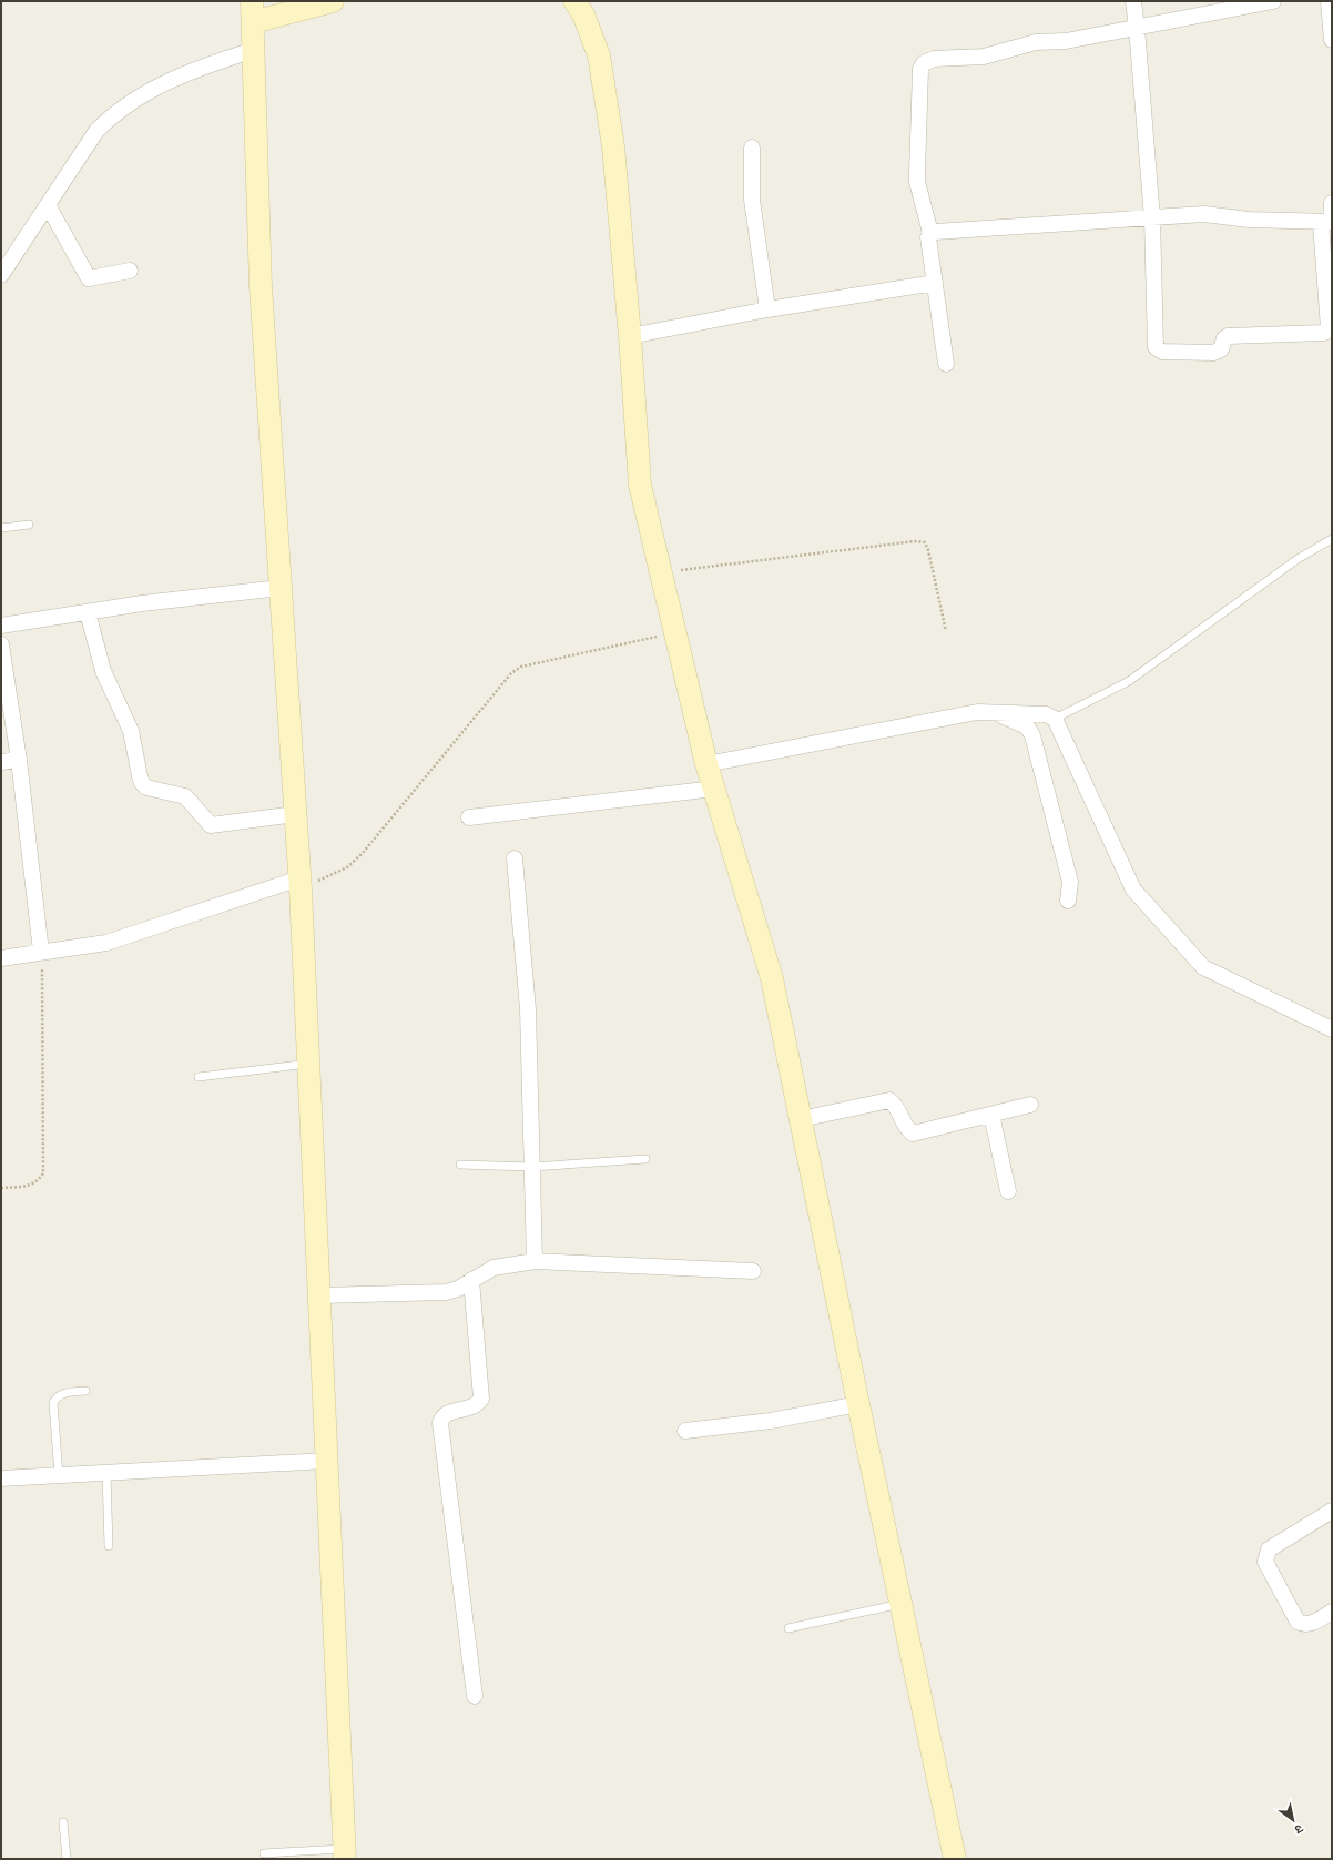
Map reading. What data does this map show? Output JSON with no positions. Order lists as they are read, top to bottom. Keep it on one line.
{"north":"bottom right"}
